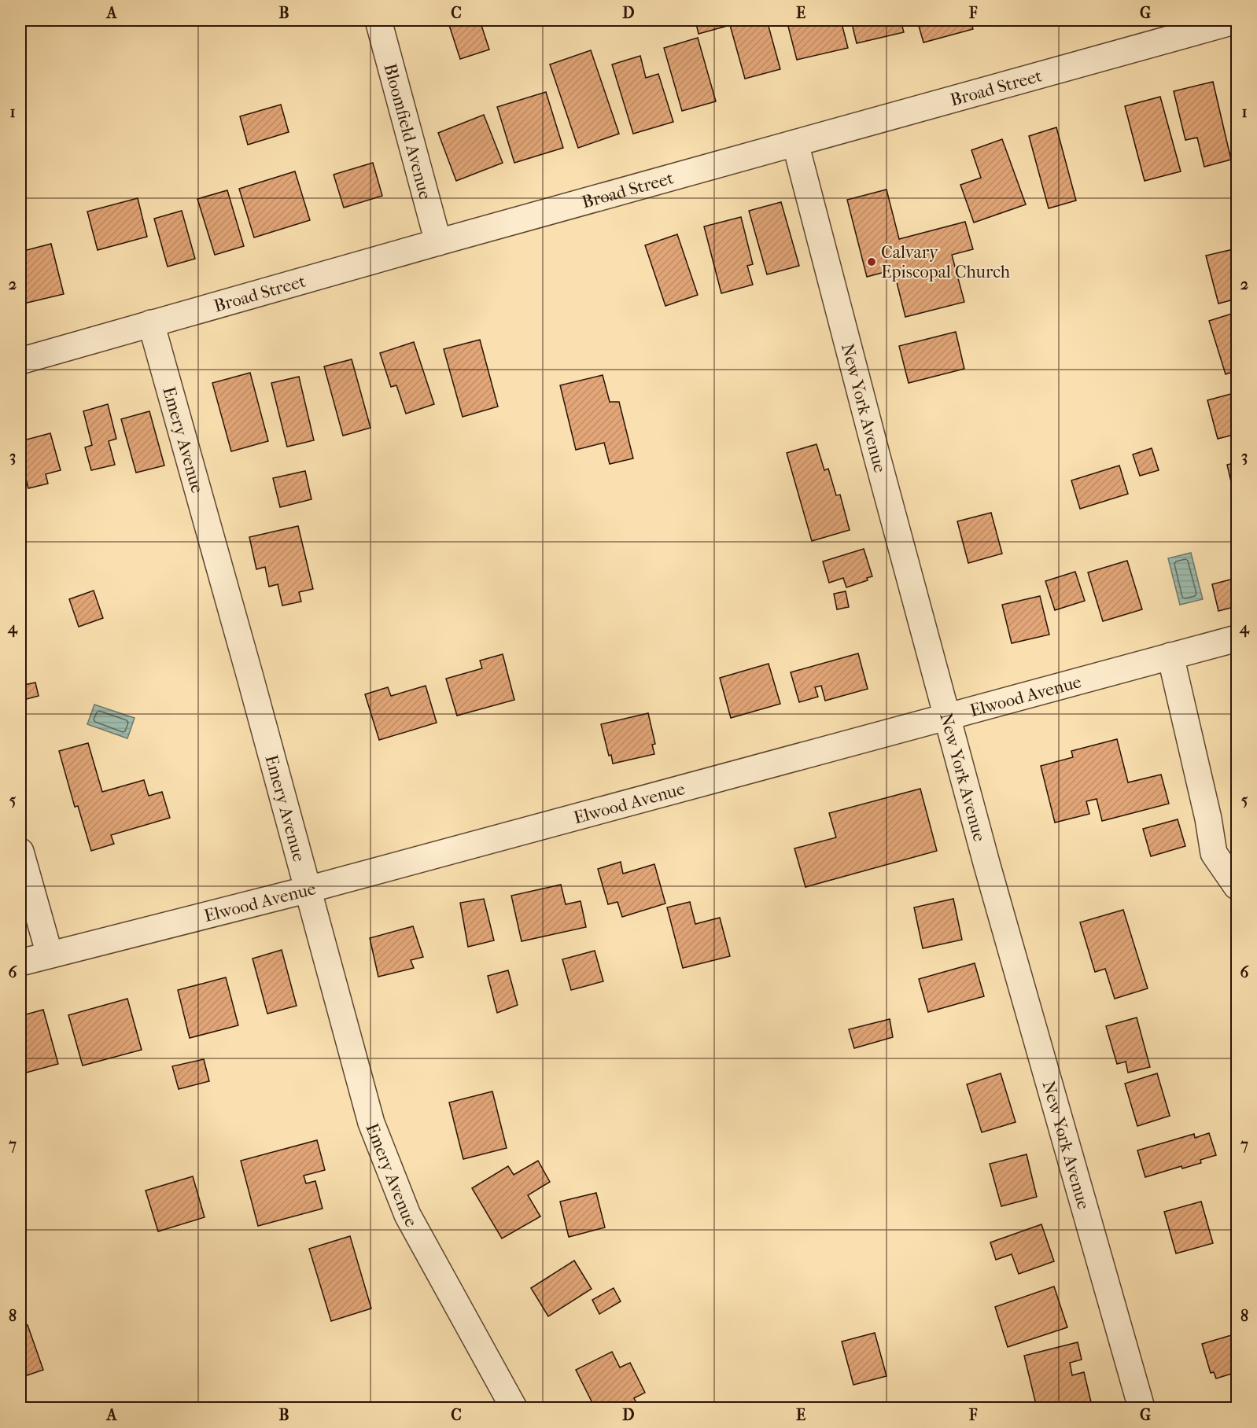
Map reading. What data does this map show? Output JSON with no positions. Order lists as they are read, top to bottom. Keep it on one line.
{"streets":{"street":["Broad Street","Bloomfield Avenue","New York Avenue","Emery Avenue","Elwood Avenue"]},"crossings":[["Broad Street","Bloomfield Avenue"],["Broad Street","New York Avenue"],["Broad Street","Emery Avenue"],["New York Avenue","Elwood Avenue"],["Emery Avenue","Elwood Avenue"]],"places":["Calvary Episcopal Church"],"grid":{"columns":["A","B","C","D","E","F","G"],"rows":["1","2","3","4","5","6","7","8"]}}
